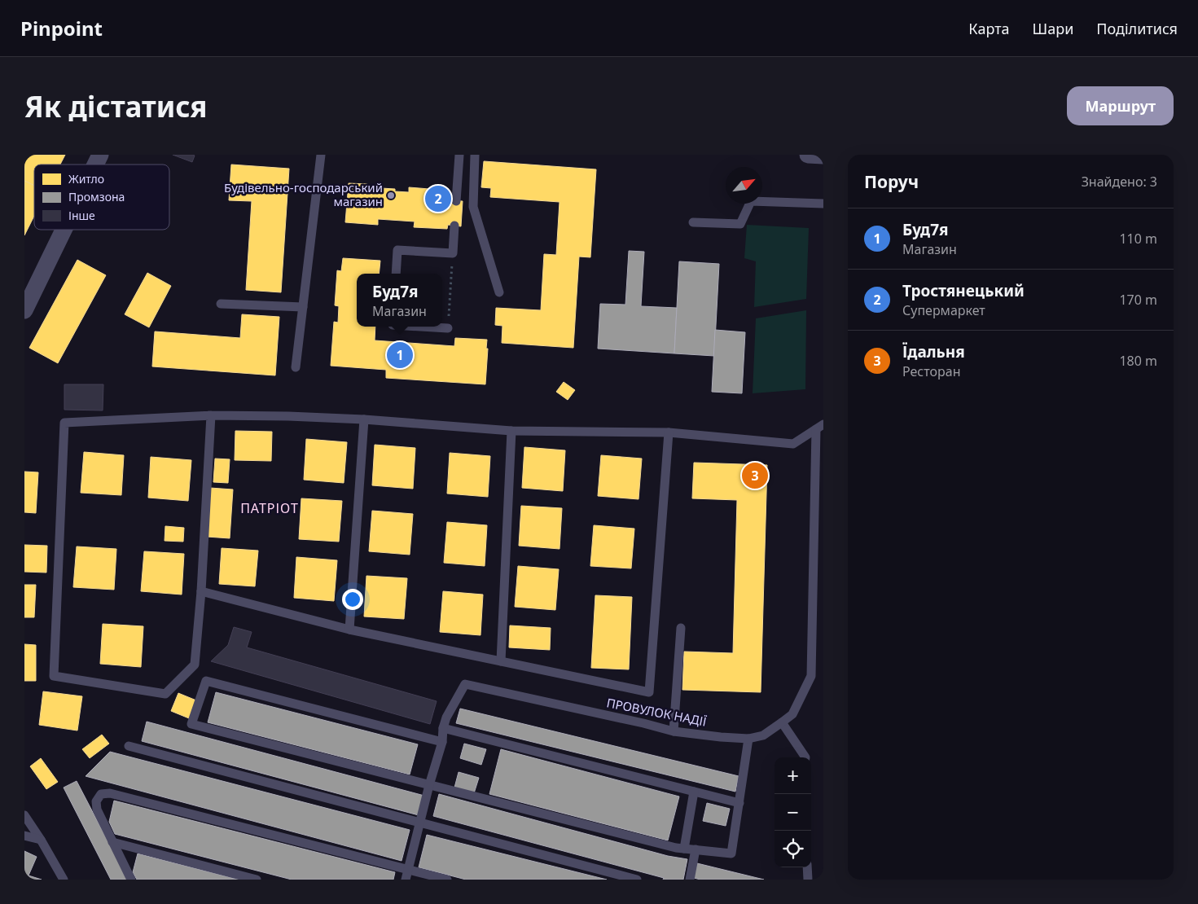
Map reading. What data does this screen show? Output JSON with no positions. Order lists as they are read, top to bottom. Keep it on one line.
{"streets":{"lane":["ПРОВУЛОК НАДІЇ"]},"districts":["ПАТРІОТ"],"places":["Будівельно-господарський магазин"],"legend":["Житло","Промзона","Інше"],"north":"top right","page":{"header":"Pinpoint","nav":["Карта","Шари","Поділитися"],"buttons":"Маршрут","title":"Як дістатися","heading":["Поруч","Знайдено: 3"],"pins":["2","1","3"],"list":[{"mark":"1","name":"Буд7я","note":"Магазин","value":"110 m"},{"mark":"2","name":"Тростянецький","note":"Супермаркет","value":"170 m"},{"mark":"3","name":"Їдальня","note":"Ресторан","value":"180 m"}],"popup":["Буд7я","Магазин"],"map_buttons":["+","−"]}}
